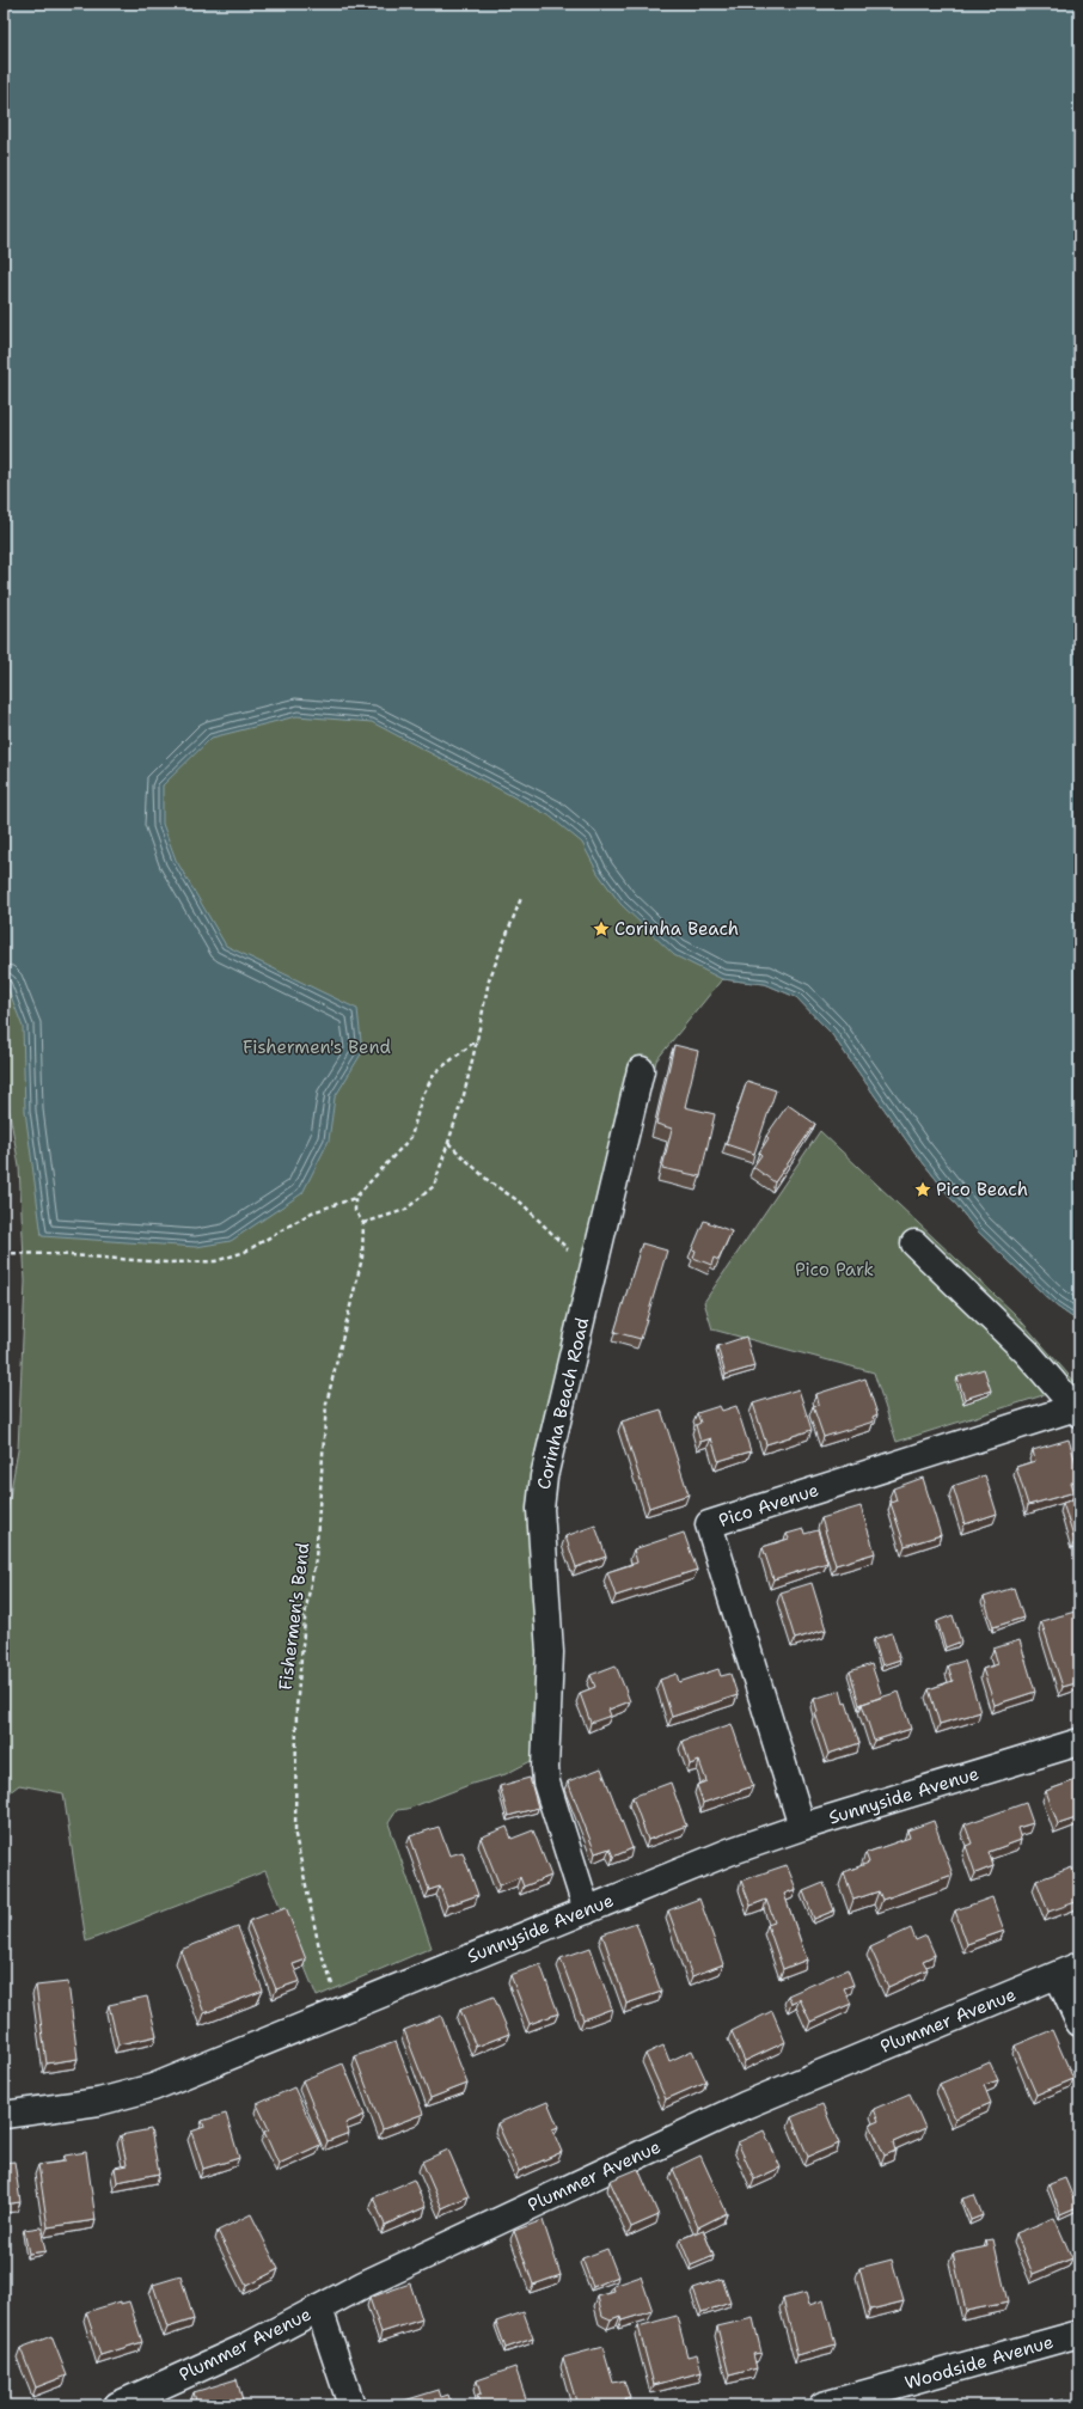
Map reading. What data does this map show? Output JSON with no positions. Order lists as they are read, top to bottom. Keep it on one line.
{"streets":{"street":["Corinha Beach Road","Pico Avenue","Sunnyside Avenue","Plummer Avenue","Woodside Avenue"],"path":["Fishermen's Bend"]},"crossings":[["Corinha Beach Road","Sunnyside Avenue"],["Pico Avenue","Sunnyside Avenue"],["Fishermen's Bend","Sunnyside Avenue"]],"parks":["Fishermen's Bend","Pico Park"],"places":{"place":["Corinha Beach","Pico Beach"]}}
